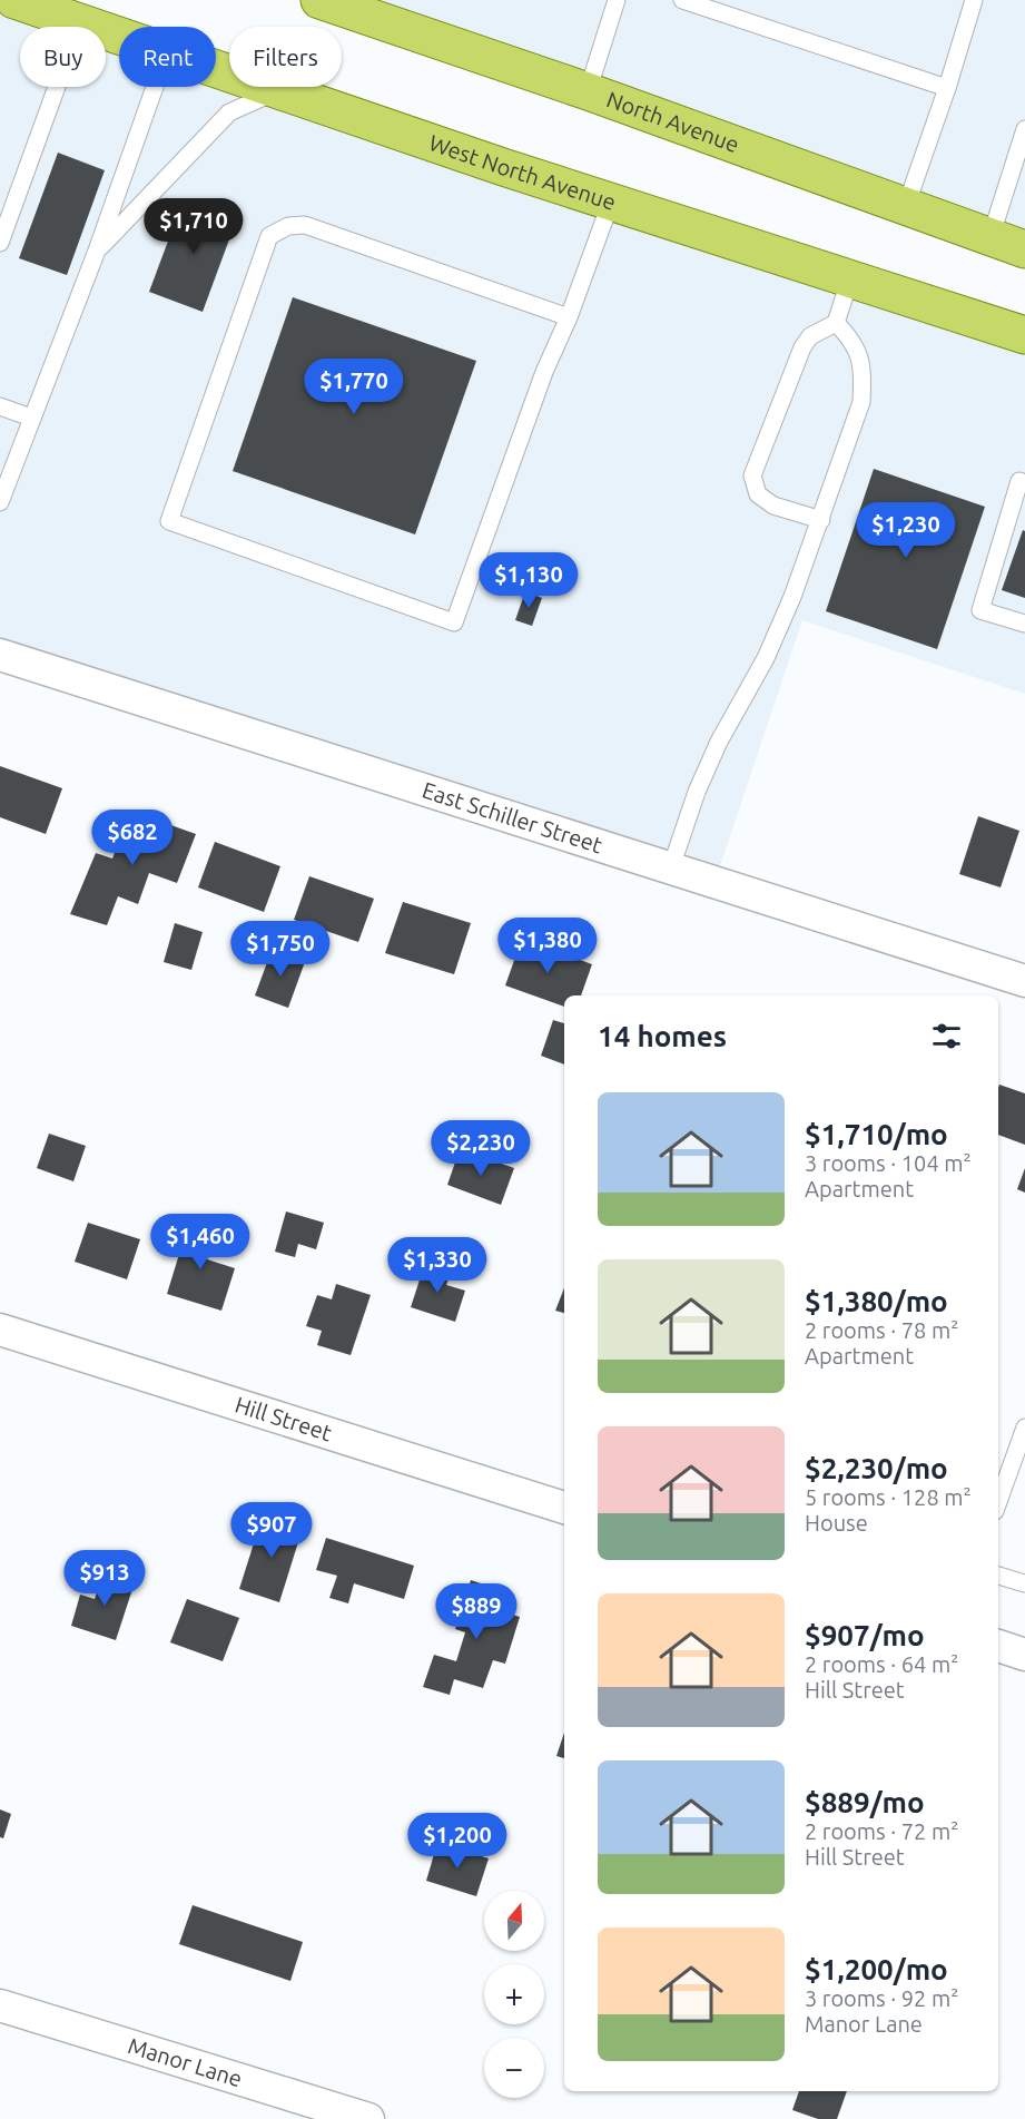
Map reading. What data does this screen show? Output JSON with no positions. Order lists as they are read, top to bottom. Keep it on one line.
{"streets":{"main road":["North Avenue","West North Avenue"],"street":["East Schiller Street","Hill Street","Manor Lane"]},"north":"top","page":{"chip":["Buy","Rent","Filters"],"price":["$1,710","$1,770","$1,230","$1,130","$682","$1,380","$1,750","$2,230","$1,460","$1,330","$907","$913","$889","$1,200"],"heading":"14 homes","list":[{"name":"$1,710/mo","note":"3 rooms · 104 m² · Apartment"},{"name":"$1,380/mo","note":"2 rooms · 78 m² · Apartment"},{"name":"$2,230/mo","note":"5 rooms · 128 m² · House"},{"name":"$907/mo","note":"2 rooms · 64 m² · Hill Street"},{"name":"$889/mo","note":"2 rooms · 72 m² · Hill Street"},{"name":"$1,200/mo","note":"3 rooms · 92 m² · Manor Lane"}],"map_buttons":["+","−"]}}
